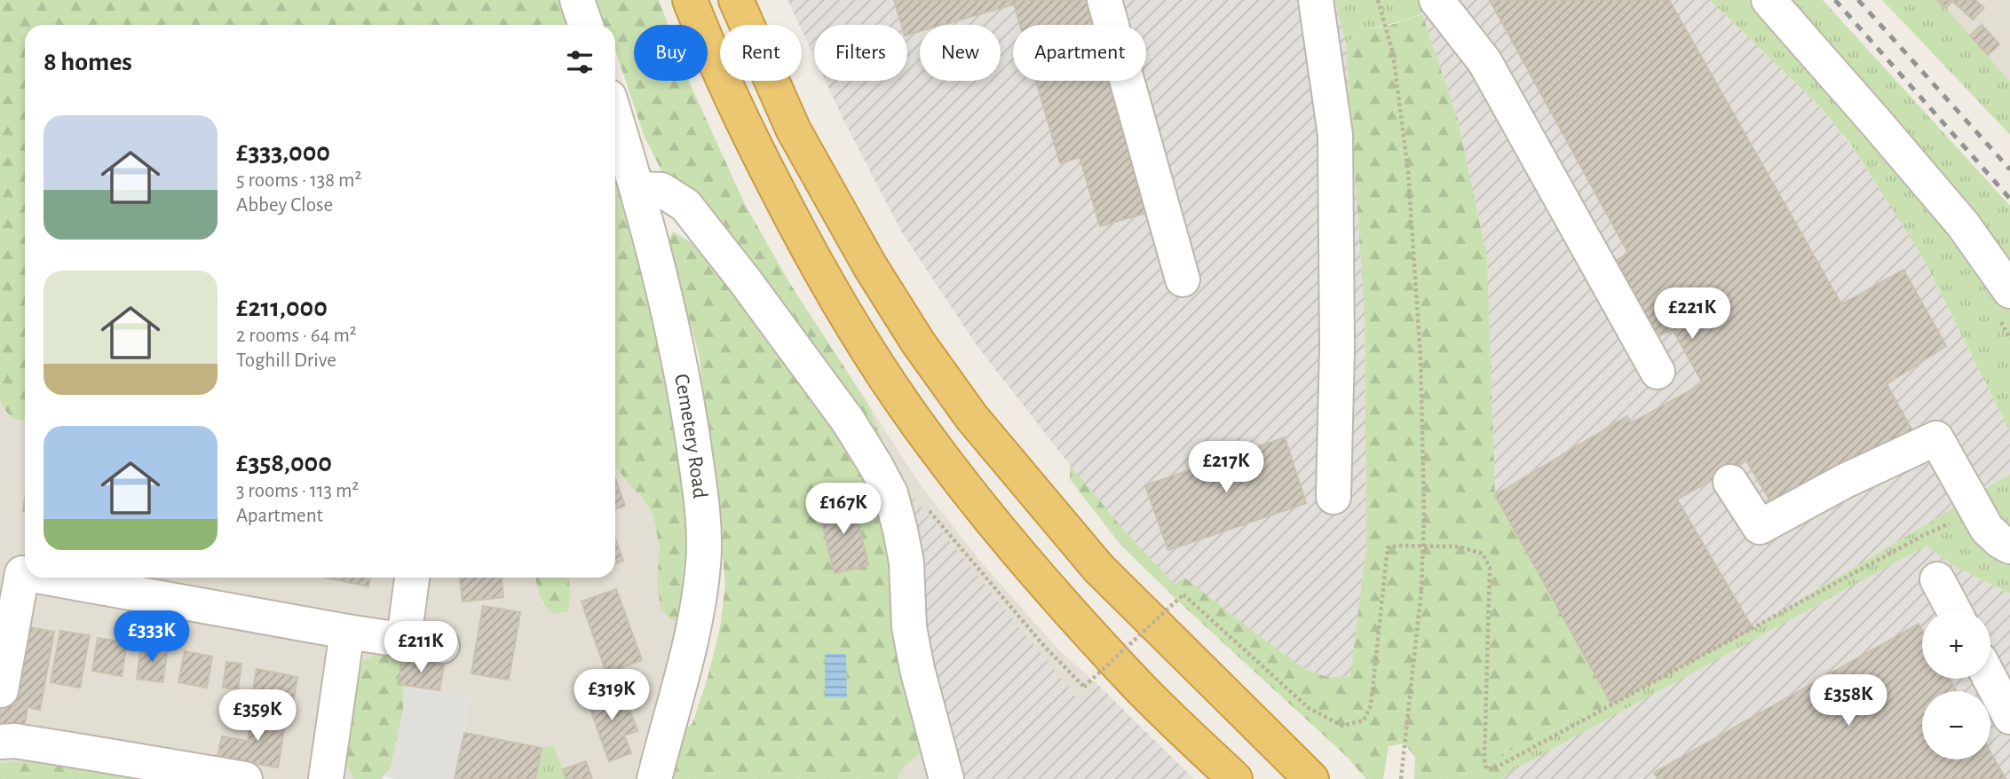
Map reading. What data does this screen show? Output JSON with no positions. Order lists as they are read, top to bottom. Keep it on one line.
{"streets":{"street":["Cemetery Road"]},"page":{"chip":["Buy","Rent","Filters","New","Apartment"],"heading":"8 homes","list":[{"name":"£333,000","note":"5 rooms · 138 m² · Abbey Close"},{"name":"£211,000","note":"2 rooms · 64 m² · Toghill Drive"},{"name":"£358,000","note":"3 rooms · 113 m² · Apartment"}],"price":["£221K","£217K","£167K","£333K","£211K","£319K","£358K","£359K"],"map_buttons":["+","−"]}}
